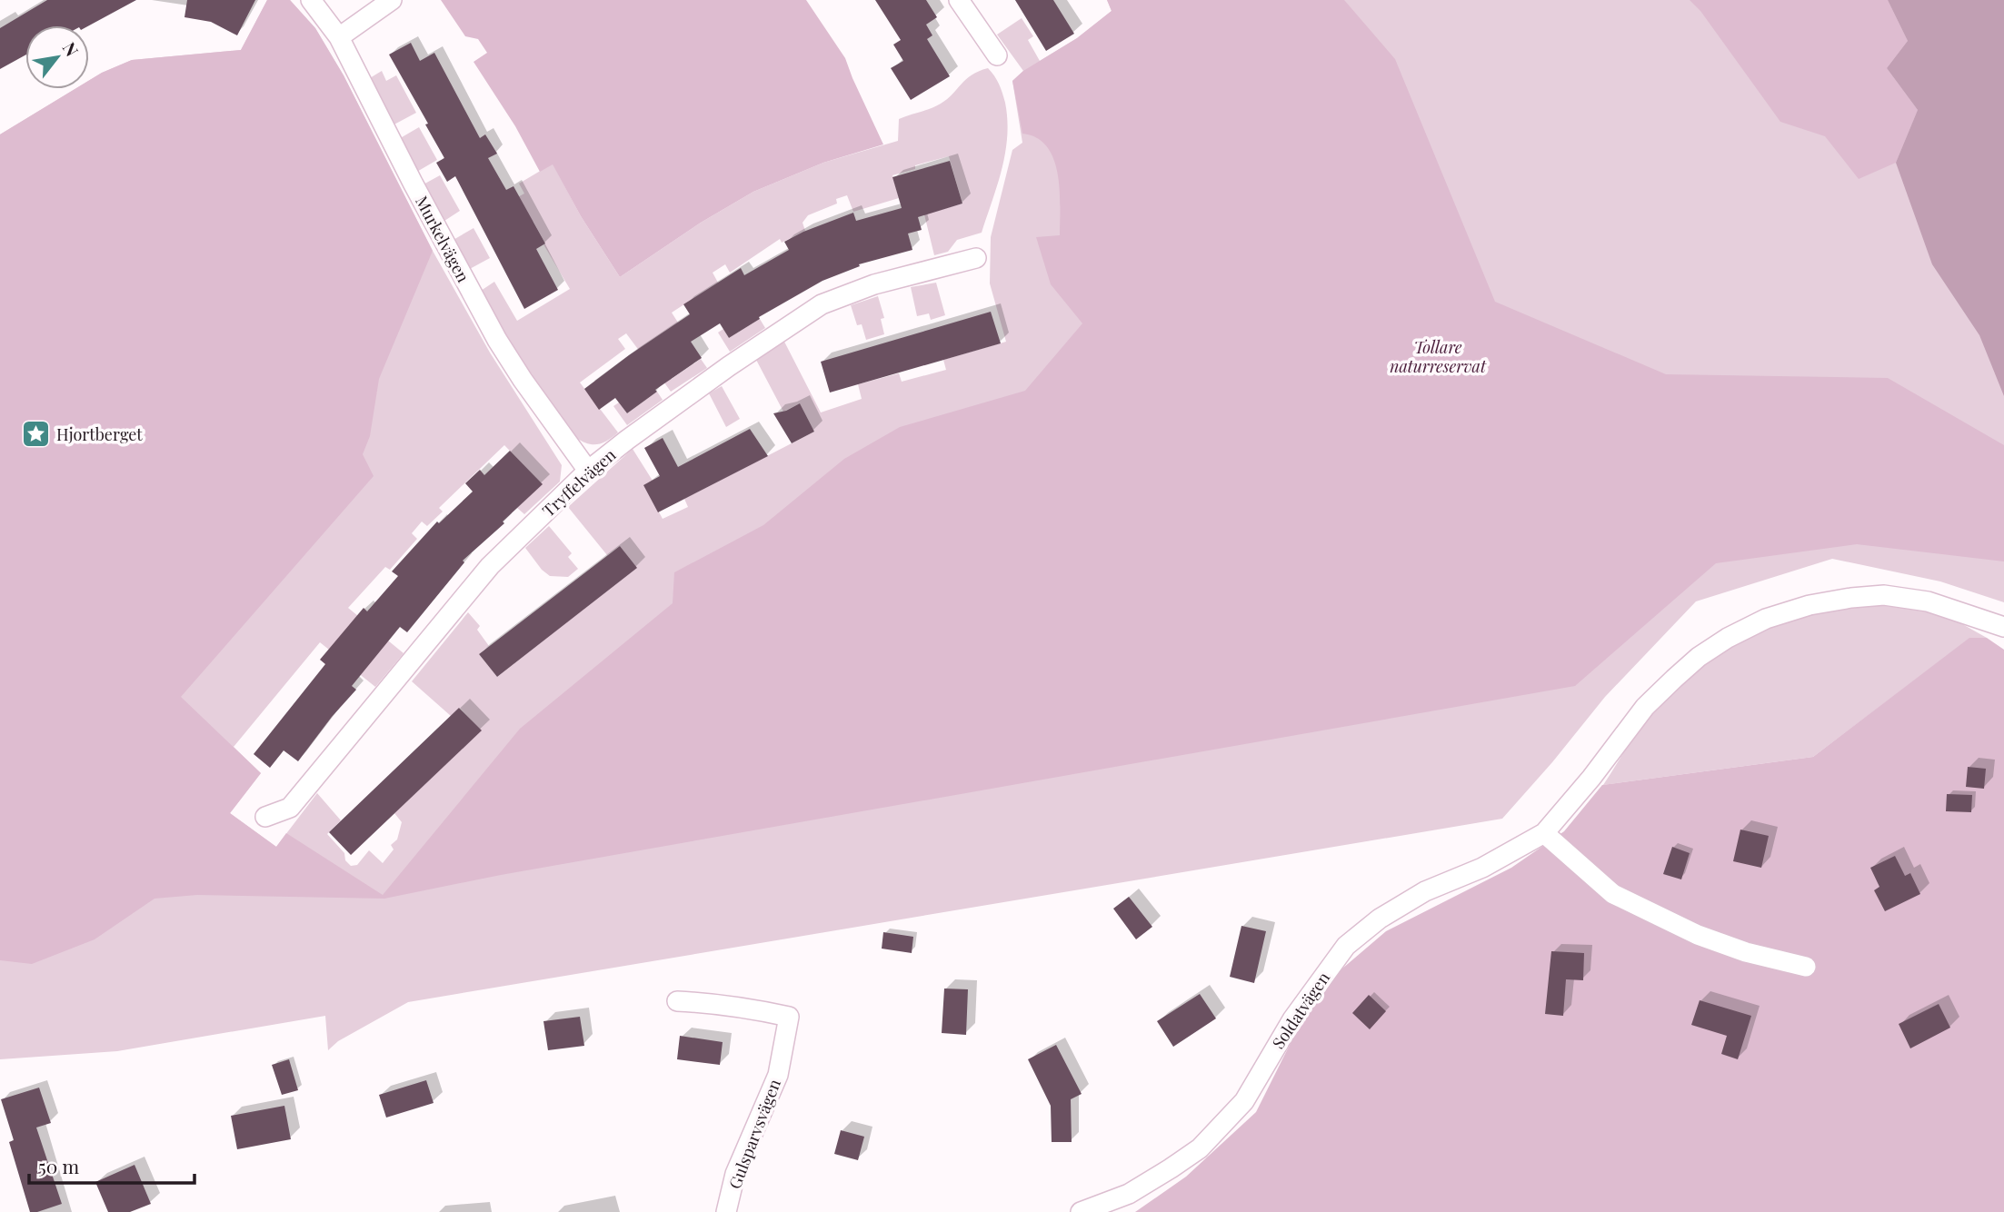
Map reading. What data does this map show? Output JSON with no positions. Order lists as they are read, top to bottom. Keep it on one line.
{"streets":{"street":["Murkelvägen","Tryffelvägen","Soldatvägen","Gulsparvsvägen"]},"crossings":[["Murkelvägen","Tryffelvägen"]],"parks":["Tollare naturreservat"],"places":{"place":["Hjortberget"]},"scale_bar":"50 m","north":"top right"}
